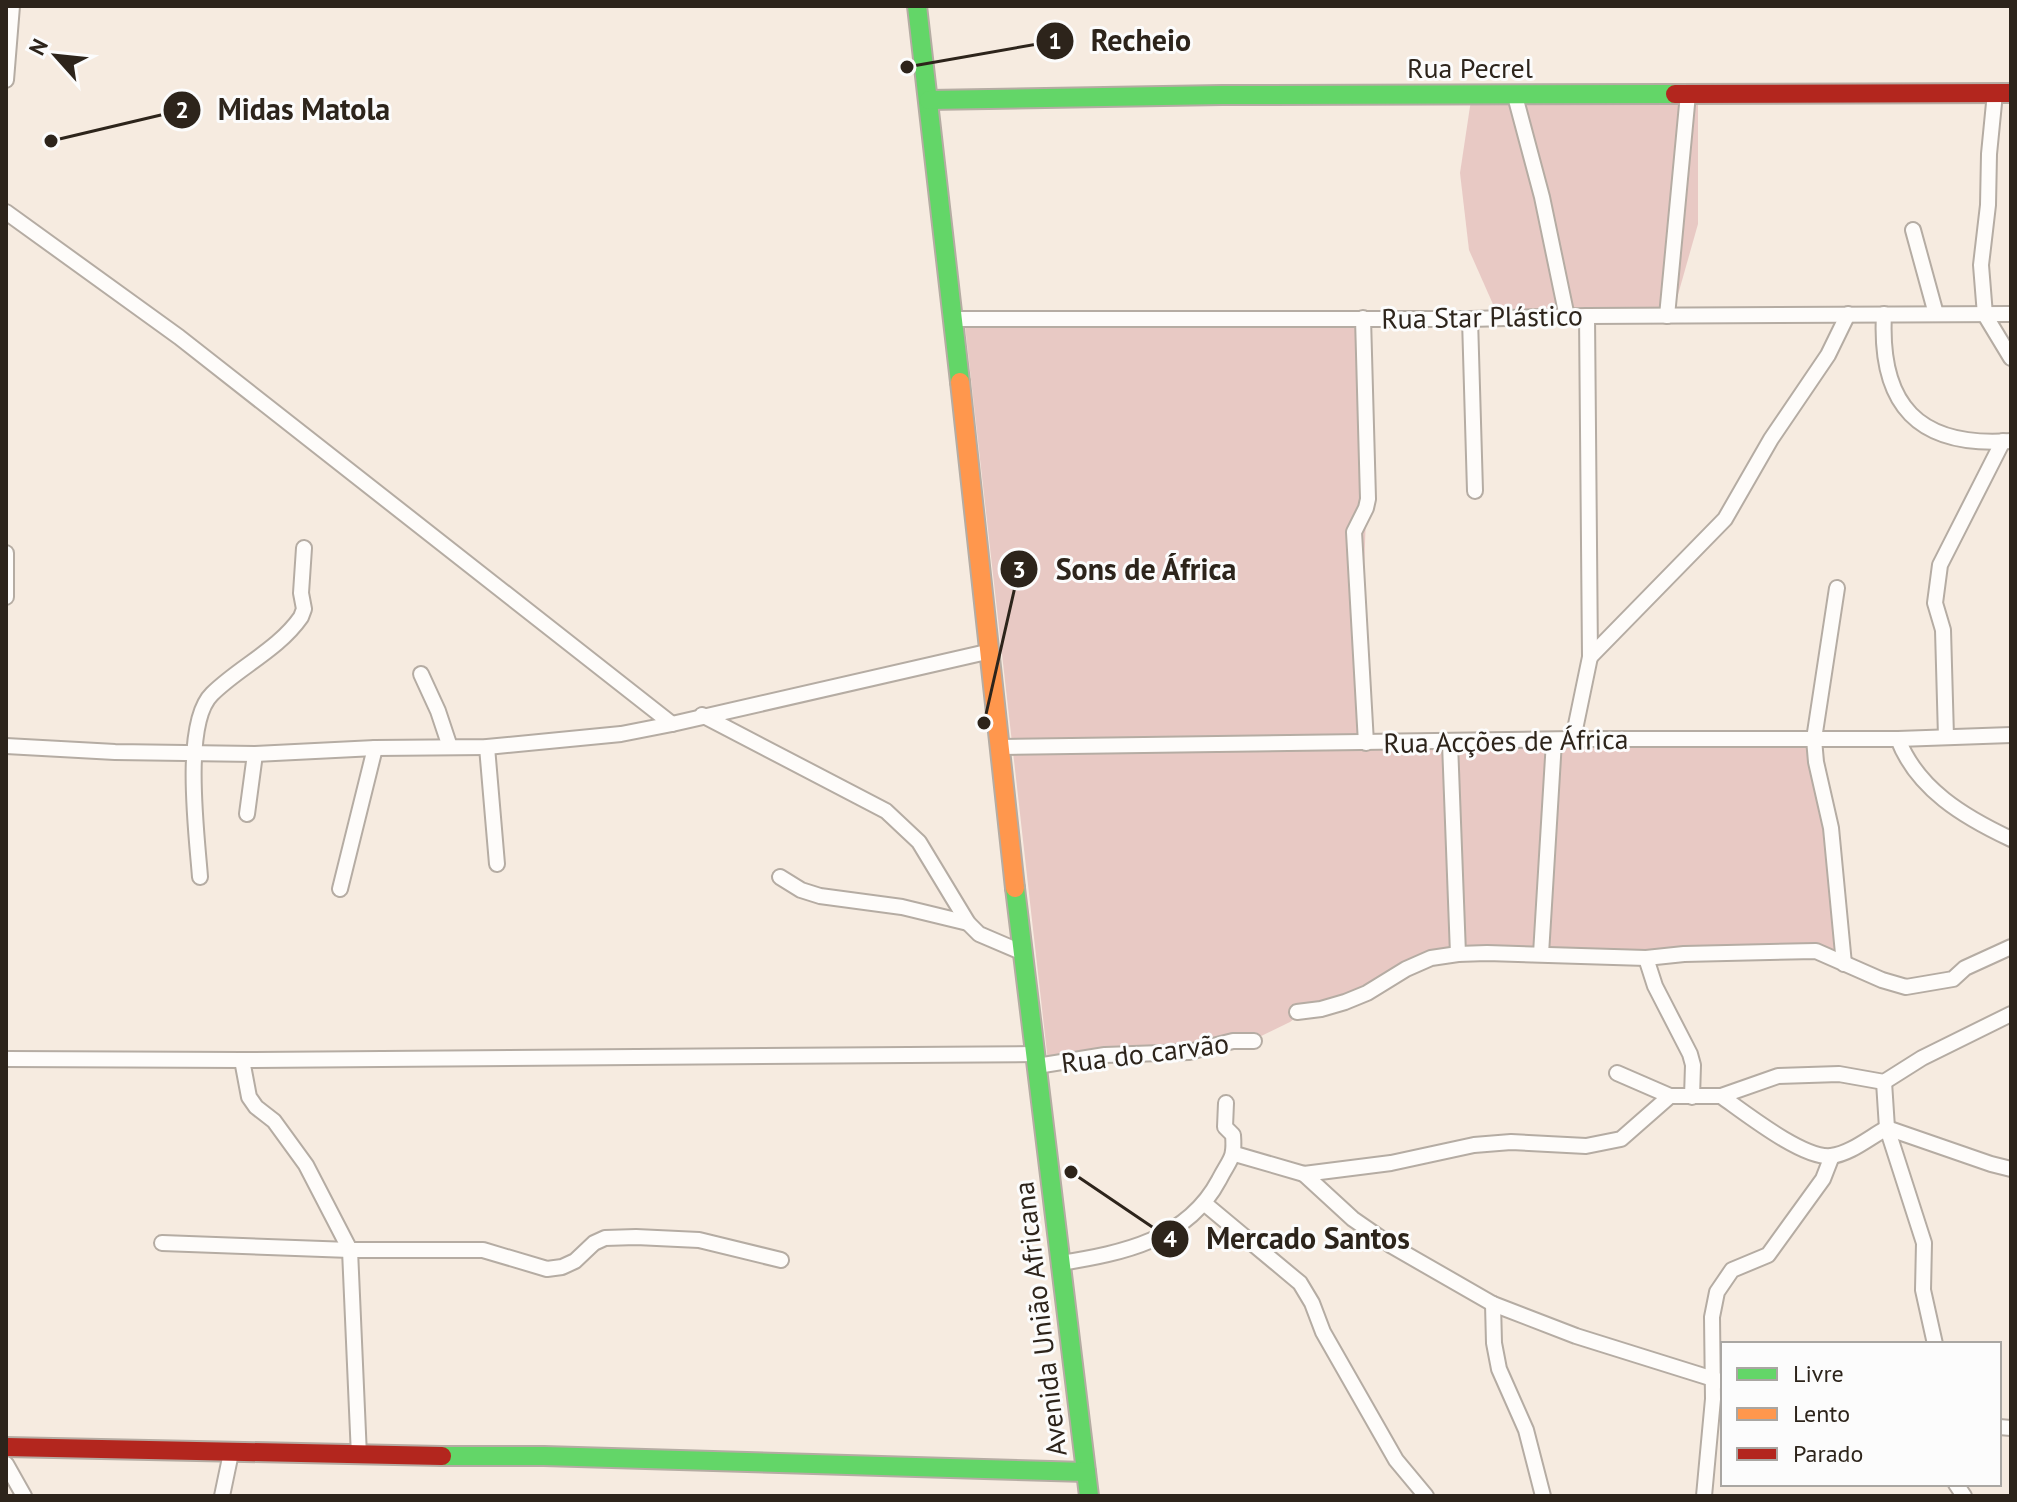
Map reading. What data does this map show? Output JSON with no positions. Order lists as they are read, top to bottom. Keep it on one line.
{"streets":{"street":["Rua Pecrel","Rua Star Plástico","Rua Acções de África","Rua do carvão","Avenida União Africana"]},"crossings":[["Rua Pecrel","Avenida União Africana"],["Rua Star Plástico","Avenida União Africana"],["Rua Acções de África","Avenida União Africana"],["Rua do carvão","Avenida União Africana"]],"places":["Recheio","Midas Matola","Sons de África","Mercado Santos"],"legend":["Livre","Lento","Parado"],"north":"top left"}
